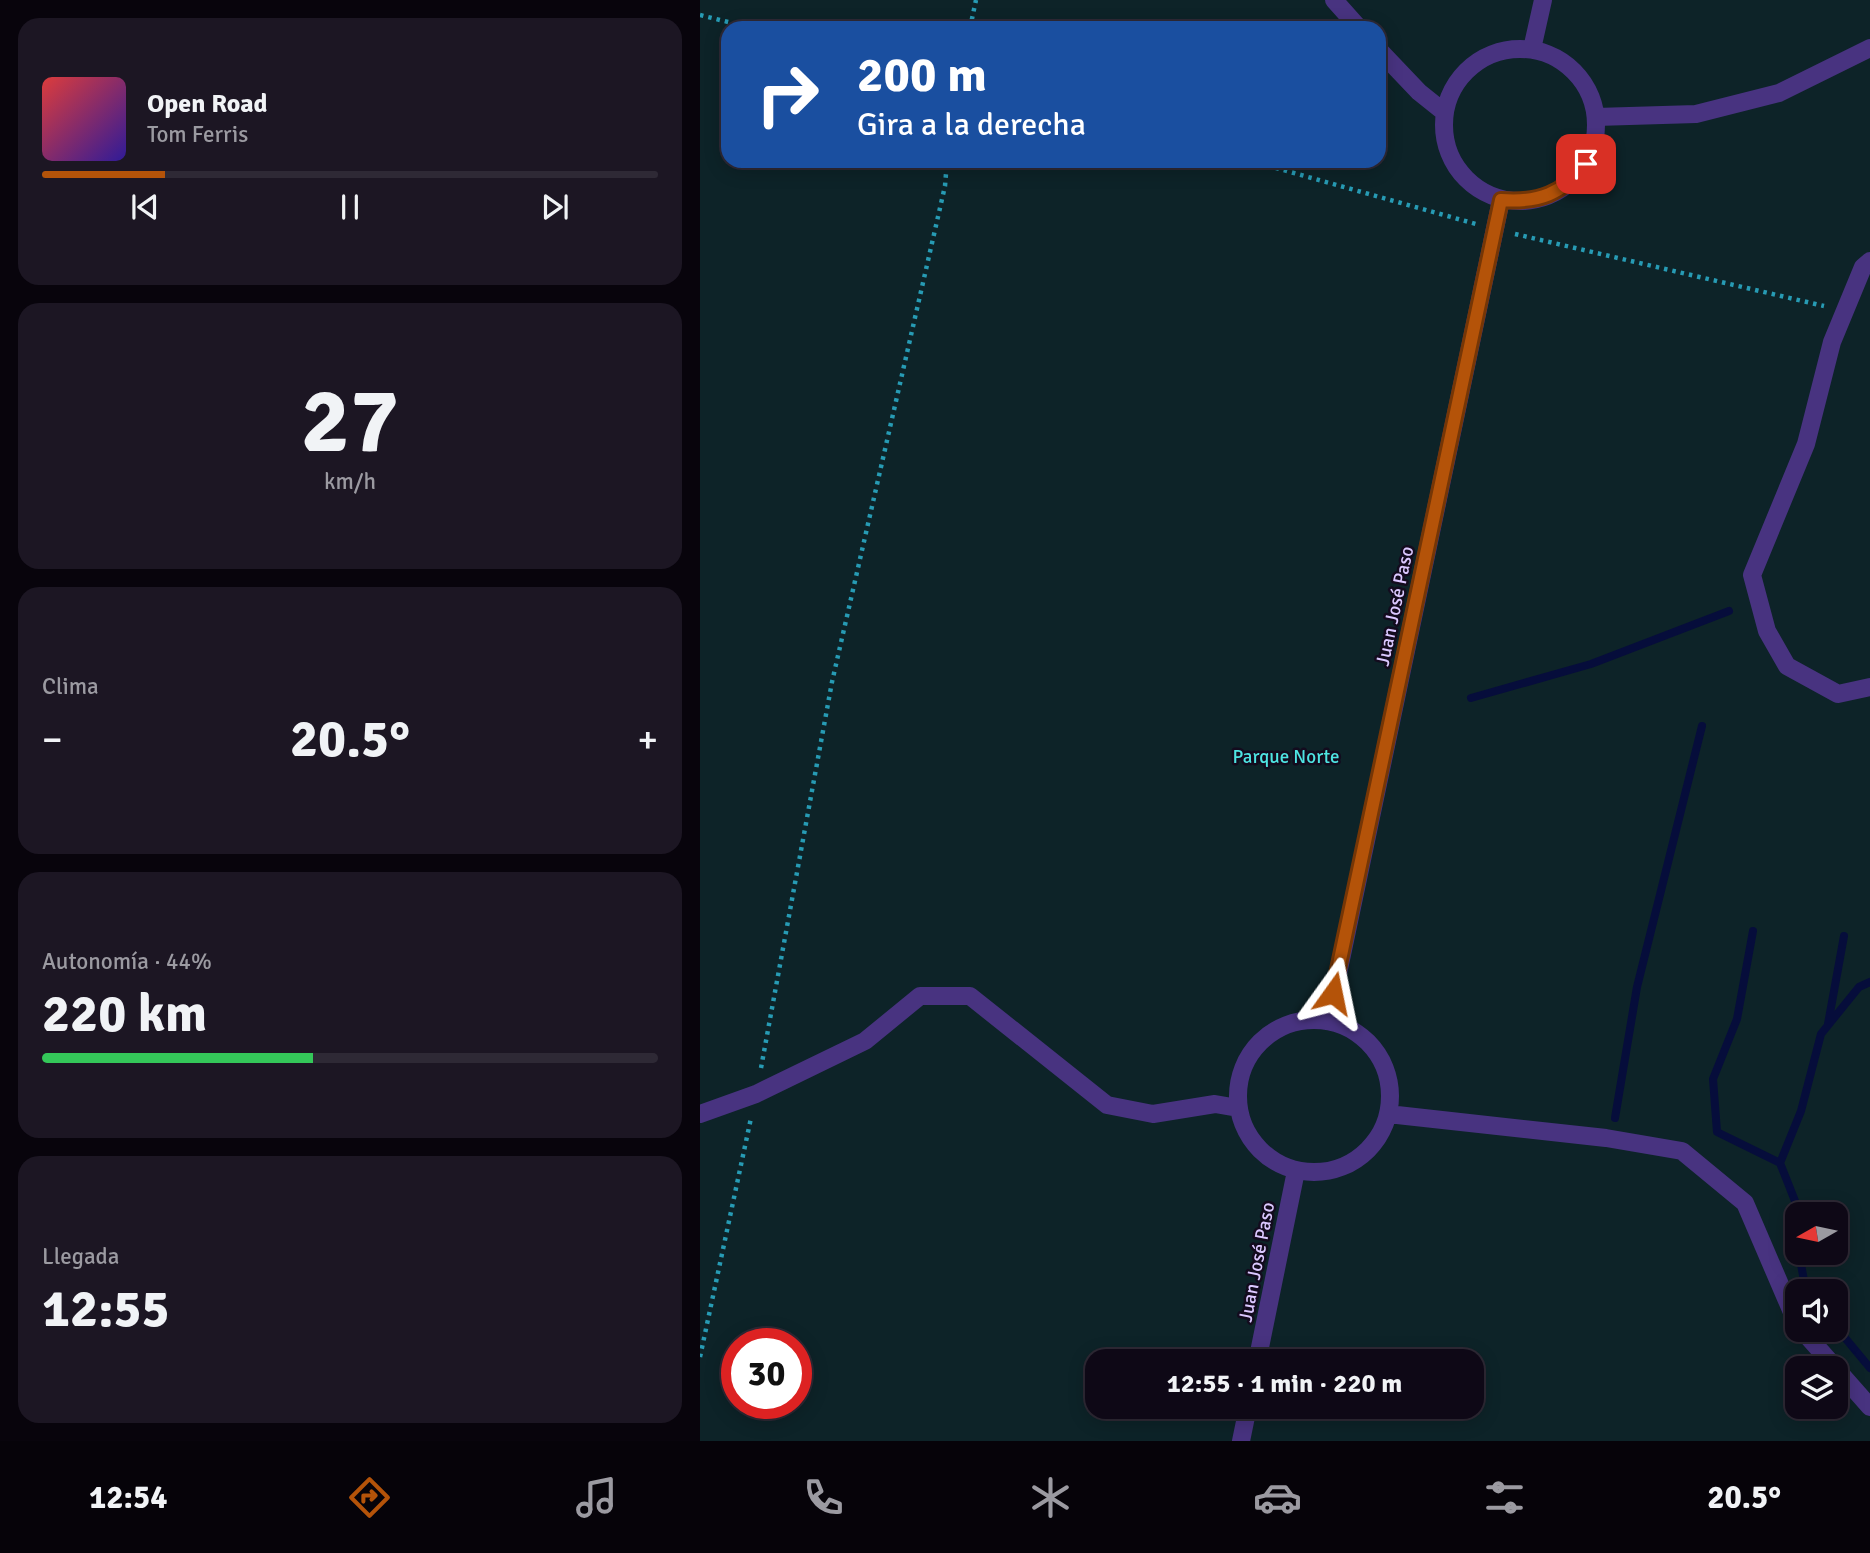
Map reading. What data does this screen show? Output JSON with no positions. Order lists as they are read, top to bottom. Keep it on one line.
{"streets":{"street":["Juan José Paso"]},"parks":["Parque Norte"],"north":"left","page":{"turn":["200 m","Gira a la derecha"],"song":["Open Road","Tom Ferris"],"tile":[["27","km/h"],"Clima",["Autonomía · 44%","220 km"],["Llegada","12:55"]],"heat":["−","20.5°","+"],"limit":"30","trip":"12:55 · 1 min · 220 m","tabs":["12:54","20.5°"]}}
